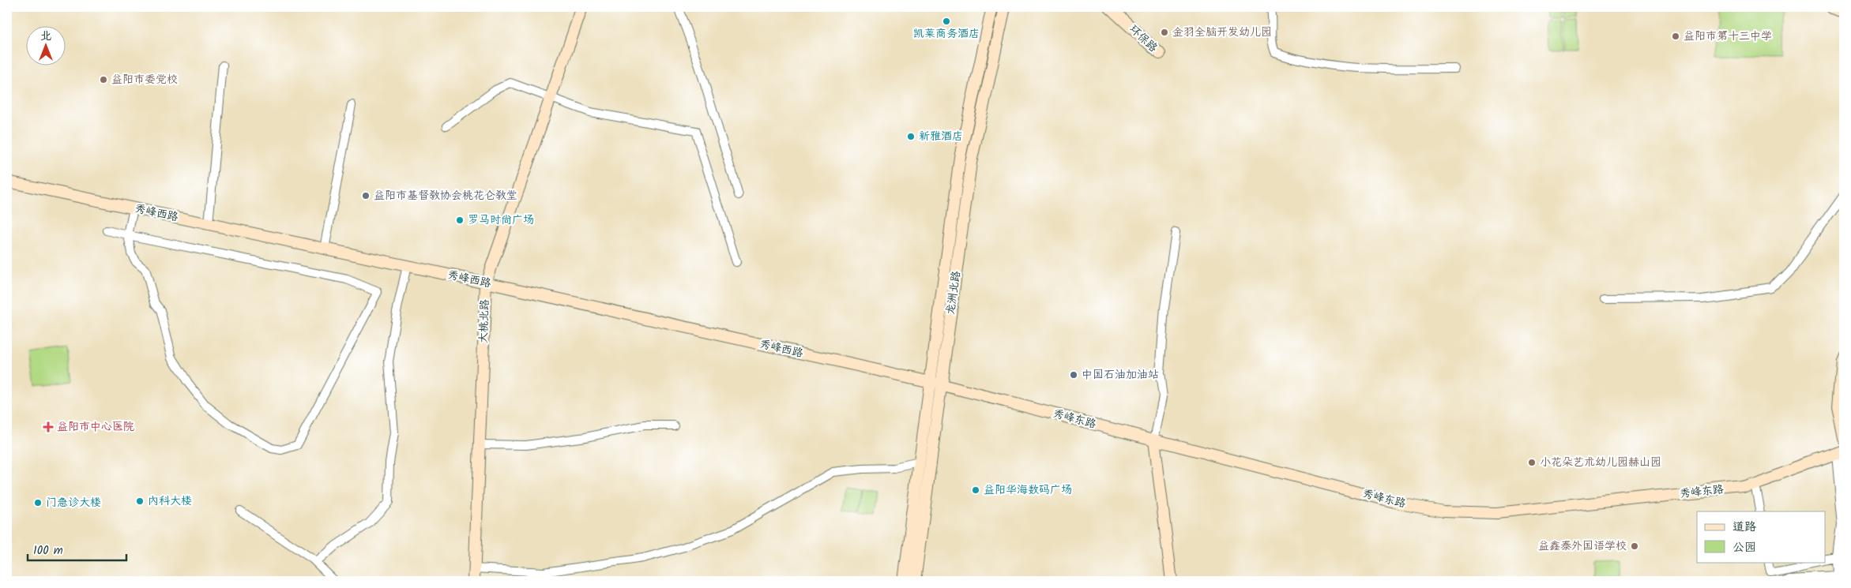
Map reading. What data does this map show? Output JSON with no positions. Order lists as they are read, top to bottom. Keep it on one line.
{"streets":{"street":["环保路","秀峰西路","龙洲北路","大桃北路","秀峰东路"]},"crossings":[["秀峰西路","龙洲北路"],["秀峰西路","大桃北路"],["秀峰西路","秀峰东路"],["龙洲北路","秀峰东路"]],"places":{"other":["凯莱商务酒店","金羽全脑开发幼儿园","益阳市第十三中学","益阳市委党校","新雅酒店","益阳市基督教协会桃花仑教堂","罗马时尚广场","中国石油加油站","小花朵艺术幼儿园赫山园","益阳华海数码广场","内科大楼","门急诊大楼","益鑫泰外国语学校"],"health":["益阳市中心医院"]},"legend":["道路","公园"],"scale_bar":"100 m","north":"top"}
